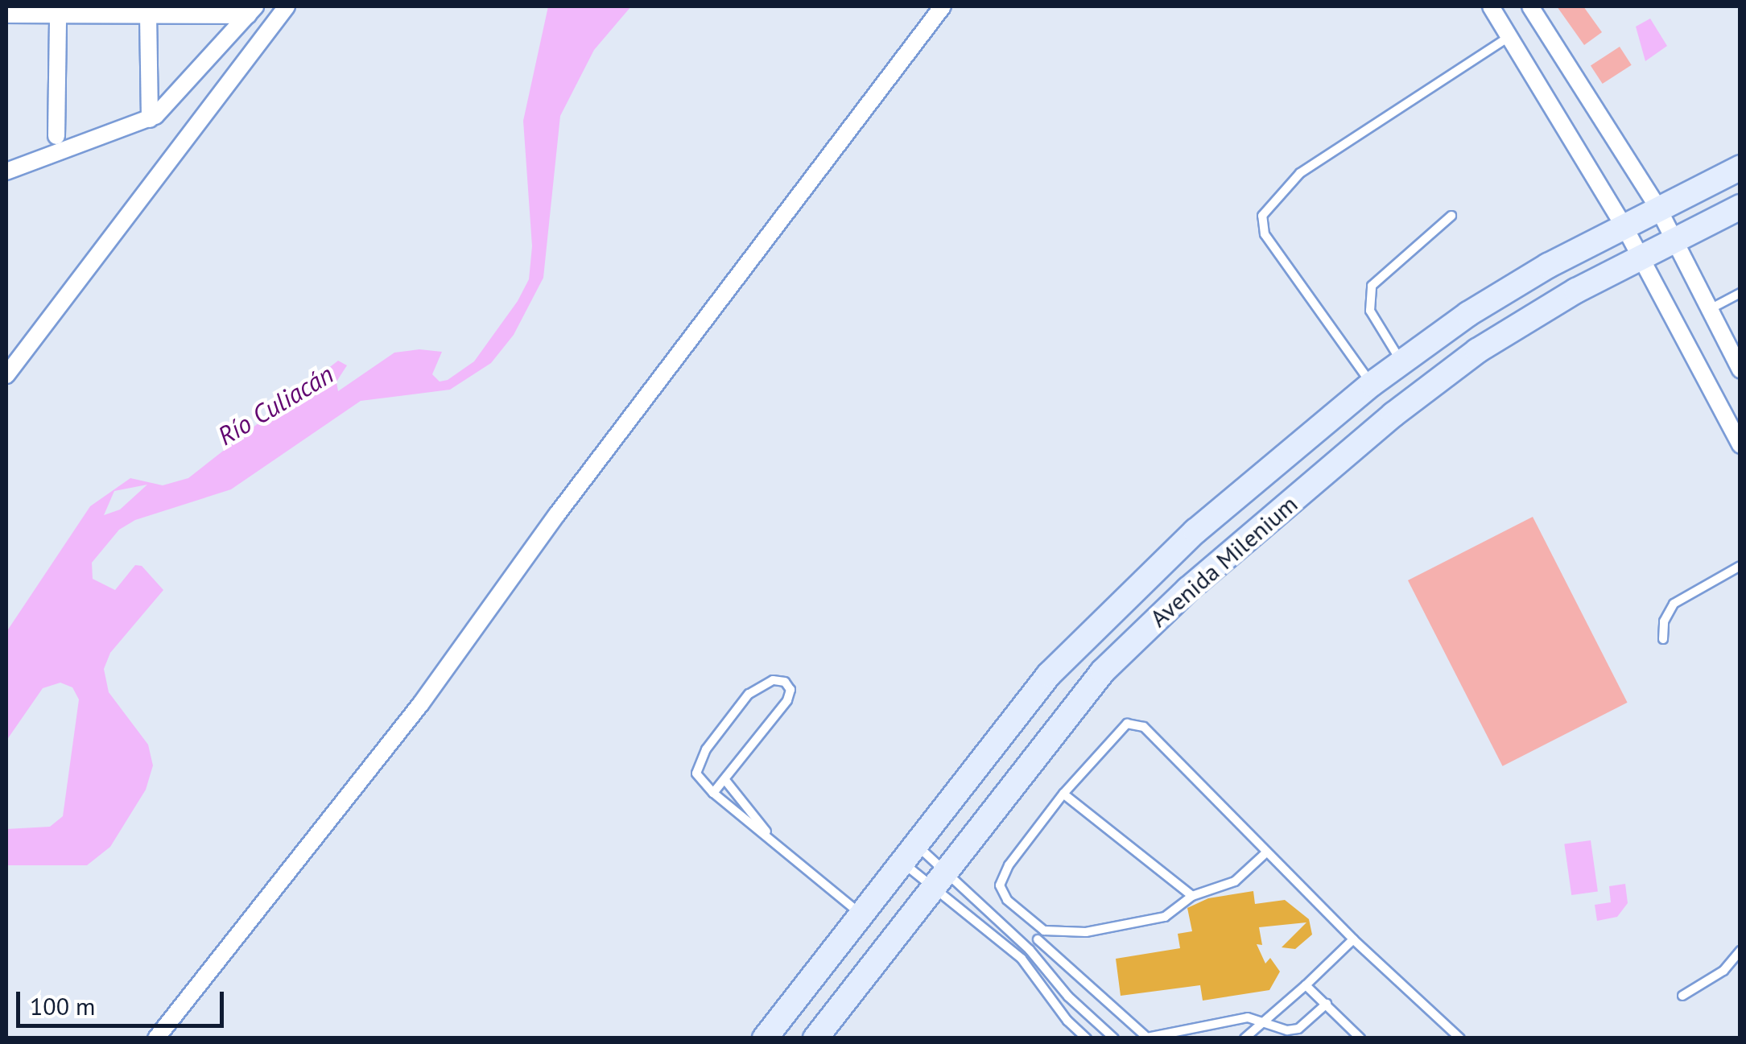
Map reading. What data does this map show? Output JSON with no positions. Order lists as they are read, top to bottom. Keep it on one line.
{"streets":{"street":["Avenida Milenium"]},"water":["Río Culiacán"],"scale_bar":"100 m"}
